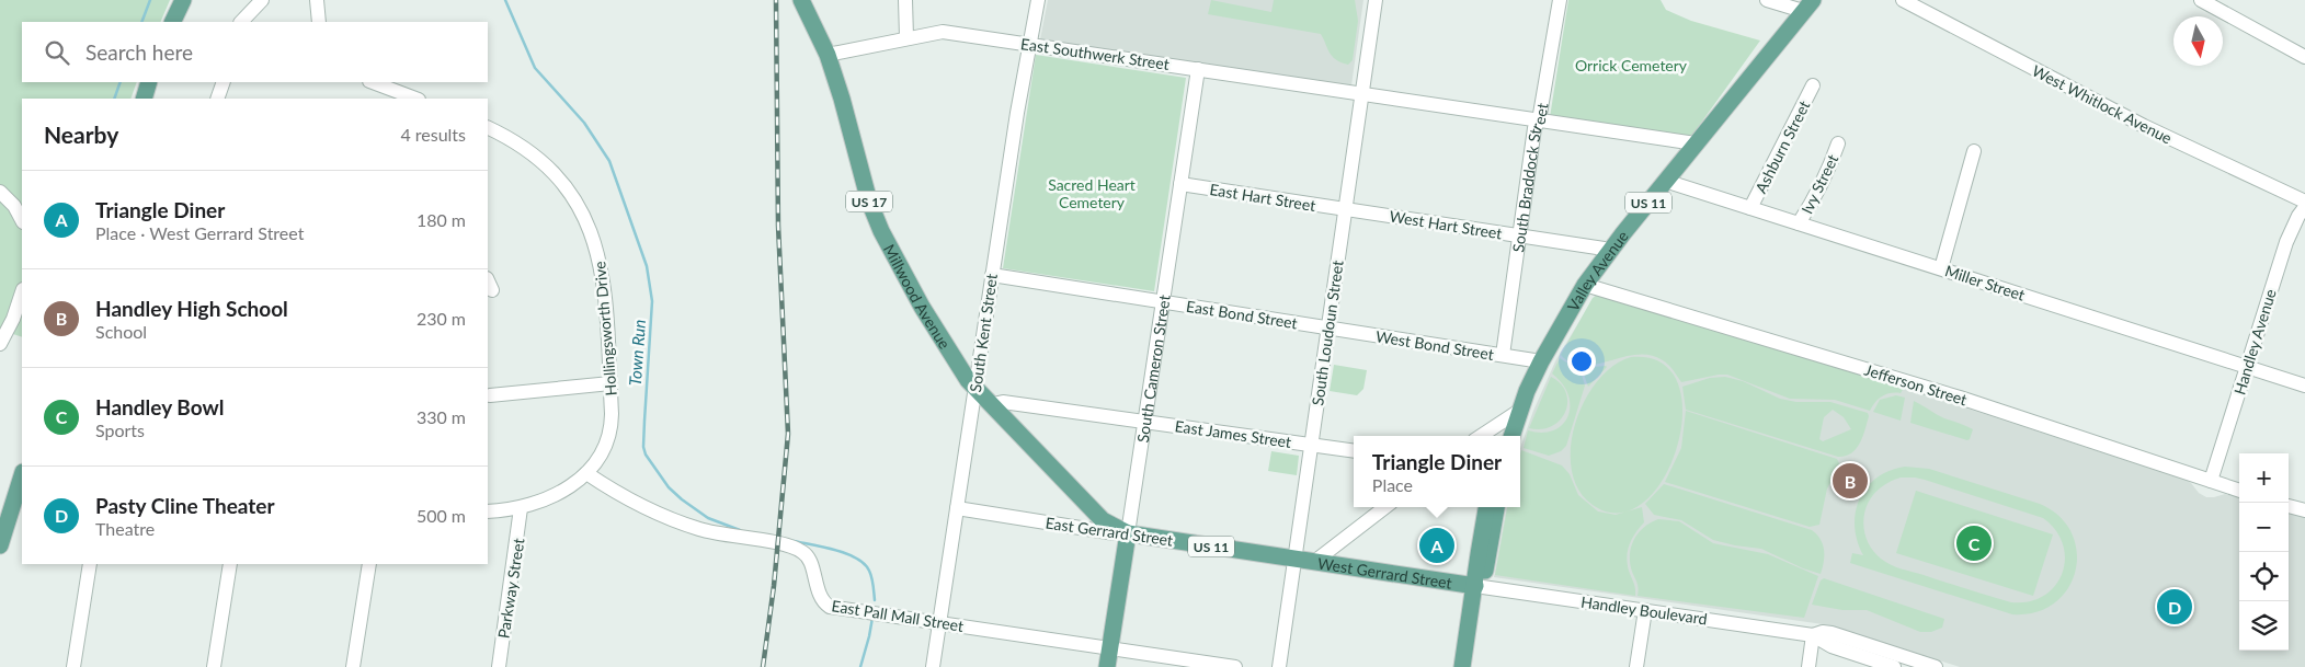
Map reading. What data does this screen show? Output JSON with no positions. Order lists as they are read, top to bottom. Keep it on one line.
{"streets":{"main road":["US 17","US 11","Valley Avenue","Millwood Avenue","South Cameron Street","East Gerrard Street","West Gerrard Street"],"street":["East Southwerk Street","West Whitlock Avenue","Ashburn Street","South Braddock Street","Ivy Street","East Hart Street","West Hart Street","Miller Street","East Bond Street","Hollingsworth Drive","South Kent Street","South Loudoun Street","Handley Avenue","West Bond Street","Jefferson Street","East James Street","Parkway Street","Handley Boulevard","East Pall Mall Street"]},"crossings":[["East Southwerk Street","South Braddock Street"],["East Southwerk Street","Valley Avenue"],["East Southwerk Street","Millwood Avenue"],["East Southwerk Street","South Kent Street"],["East Southwerk Street","South Loudoun Street"],["East Southwerk Street","South Cameron Street"],["Ashburn Street","Miller Street"],["South Braddock Street","West Hart Street"],["South Braddock Street","West Bond Street"],["Ivy Street","Miller Street"],["East Hart Street","West Hart Street"],["East Hart Street","South Loudoun Street"],["East Hart Street","South Cameron Street"],["US 11","Valley Avenue"],["West Hart Street","Valley Avenue"],["West Hart Street","South Loudoun Street"],["Valley Avenue","Miller Street"],["Valley Avenue","West Bond Street"],["Valley Avenue","Jefferson Street"],["Miller Street","Handley Avenue"],["Millwood Avenue","South Kent Street"],["Millwood Avenue","South Cameron Street"],["Millwood Avenue","East James Street"],["Millwood Avenue","East Gerrard Street"],["East Bond Street","South Kent Street"],["East Bond Street","South Loudoun Street"],["East Bond Street","West Bond Street"],["East Bond Street","South Cameron Street"],["Hollingsworth Drive","East Pall Mall Street"],["South Kent Street","East Gerrard Street"],["South Kent Street","East Pall Mall Street"],["South Loudoun Street","West Bond Street"],["South Loudoun Street","East James Street"],["South Loudoun Street","East Gerrard Street"],["South Loudoun Street","West Gerrard Street"],["Handley Avenue","Jefferson Street"],["South Cameron Street","East James Street"],["South Cameron Street","East Gerrard Street"],["South Cameron Street","East Pall Mall Street"],["East Gerrard Street","West Gerrard Street"],["West Gerrard Street","Handley Boulevard"]],"water":["Town Run"],"parks":["Orrick Cemetery","Sacred Heart Cemetery"],"north":"bottom","page":{"search":"Search here","heading":["Nearby","4 results"],"list":[{"mark":"A","name":"Triangle Diner","note":"Place · West Gerrard Street","value":"180 m"},{"mark":"B","name":"Handley High School","note":"School","value":"230 m"},{"mark":"C","name":"Handley Bowl","note":"Sports","value":"330 m"},{"mark":"D","name":"Pasty Cline Theater","note":"Theatre","value":"500 m"}],"popup":["Triangle Diner","Place"],"map_buttons":["+","−"],"pins":["B","C","A","D"]}}
